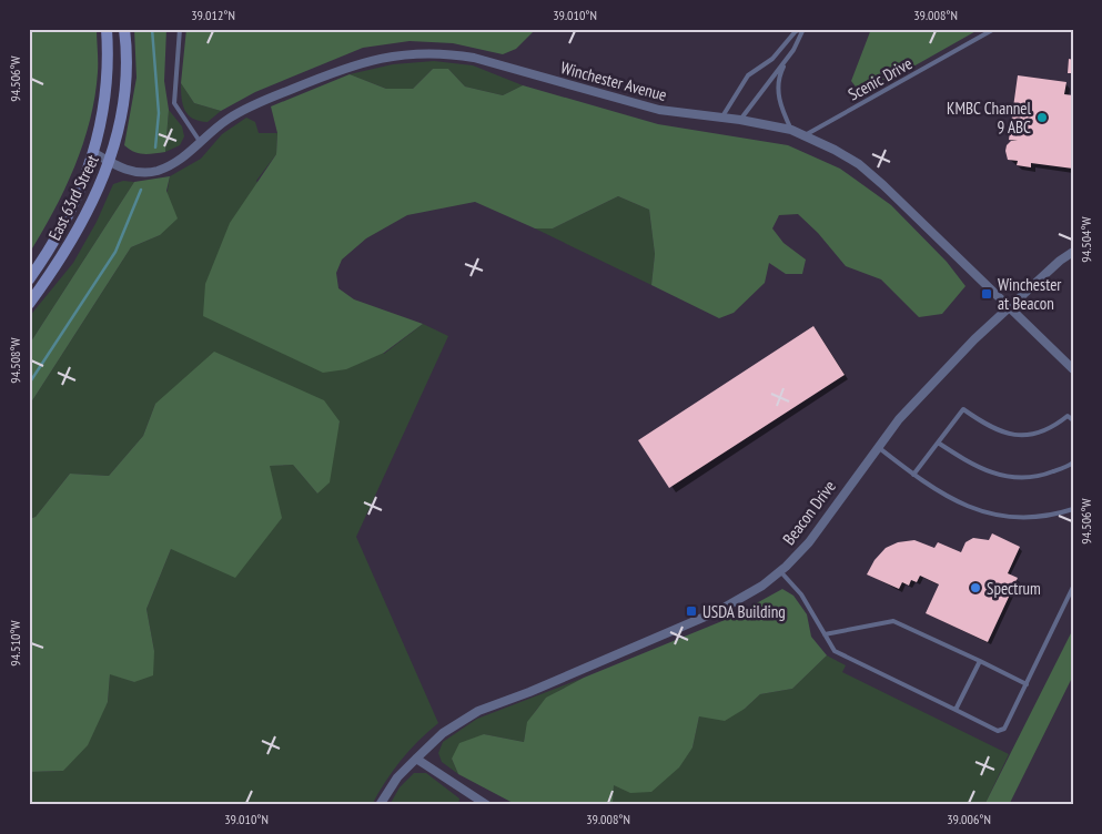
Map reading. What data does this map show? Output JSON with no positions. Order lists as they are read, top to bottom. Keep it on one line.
{"streets":{"main road":["East 63rd Street"],"street":["Winchester Avenue","Beacon Drive"],"lane":["Scenic Drive"]},"crossings":[["Scenic Drive","Winchester Avenue"],["Winchester Avenue","East 63rd Street"],["Winchester Avenue","Beacon Drive"]],"places":{"other":["KMBC Channel 9 ABC","Spectrum"],"transit":["Winchester at Beacon","USDA Building"]},"coordinates":["39.012°N","39.010°N","39.008°N","94.506°W","94.504°W","94.508°W","94.510°W","39.006°N"]}
